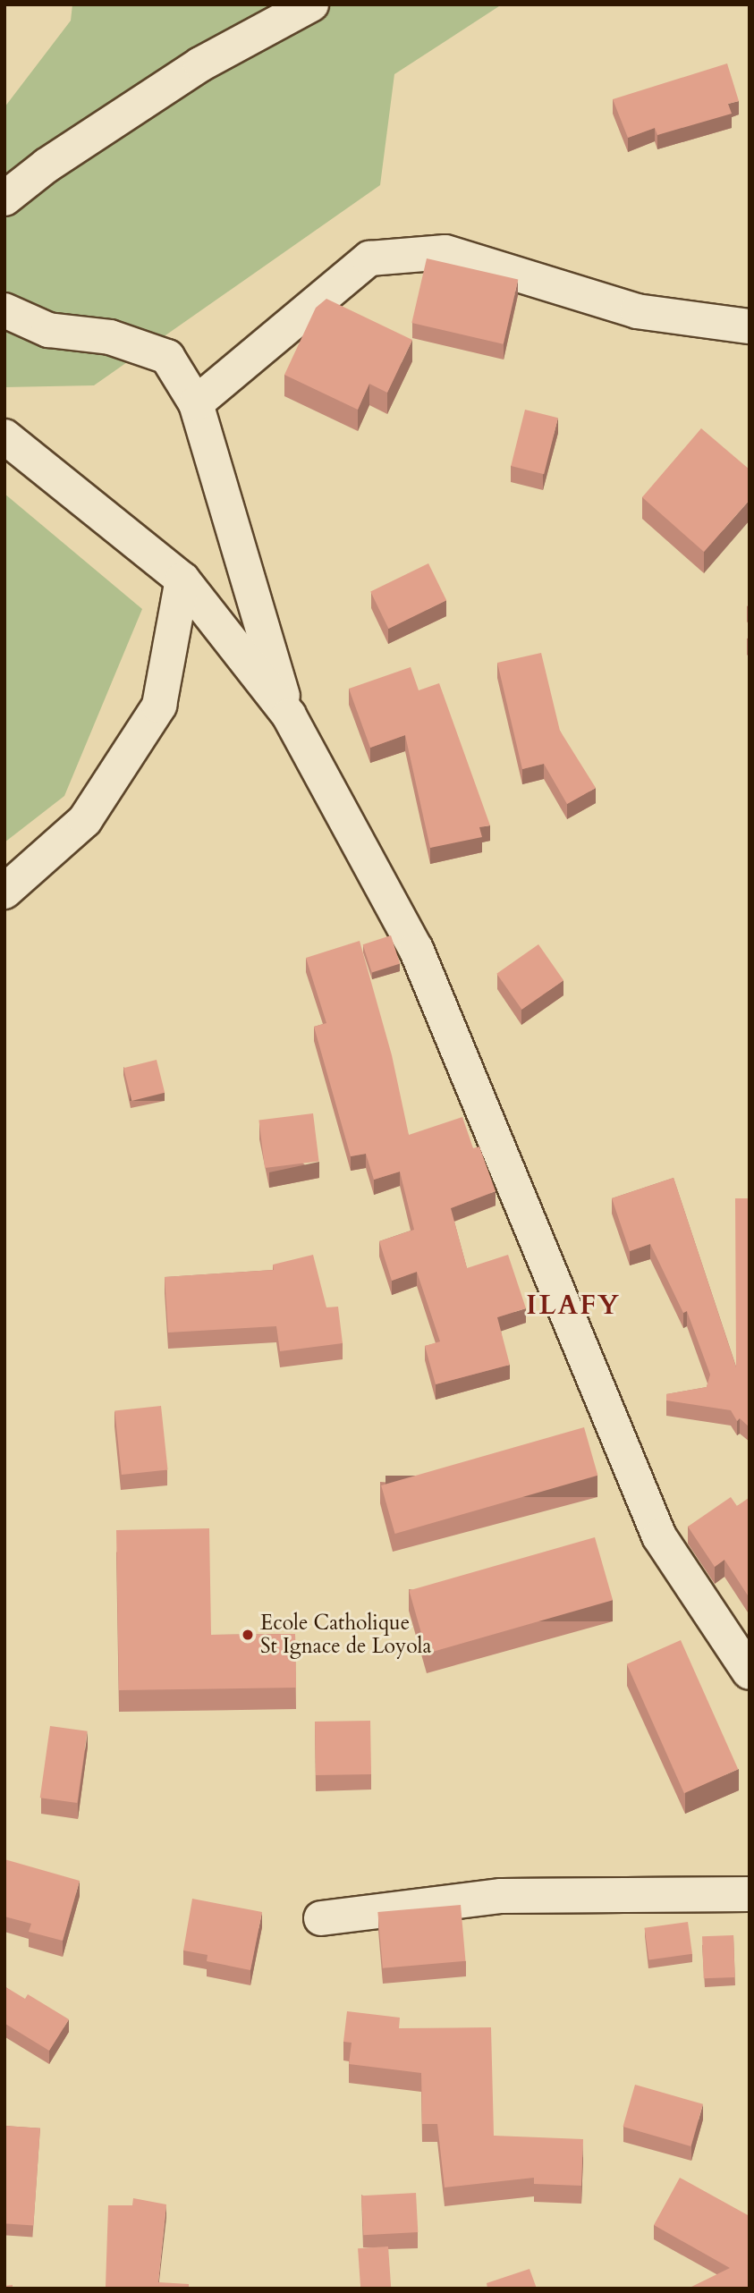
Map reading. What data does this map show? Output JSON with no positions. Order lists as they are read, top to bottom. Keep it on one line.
{"districts":["ILAFY"],"places":["Ecole Catholique St Ignace de Loyola"]}
